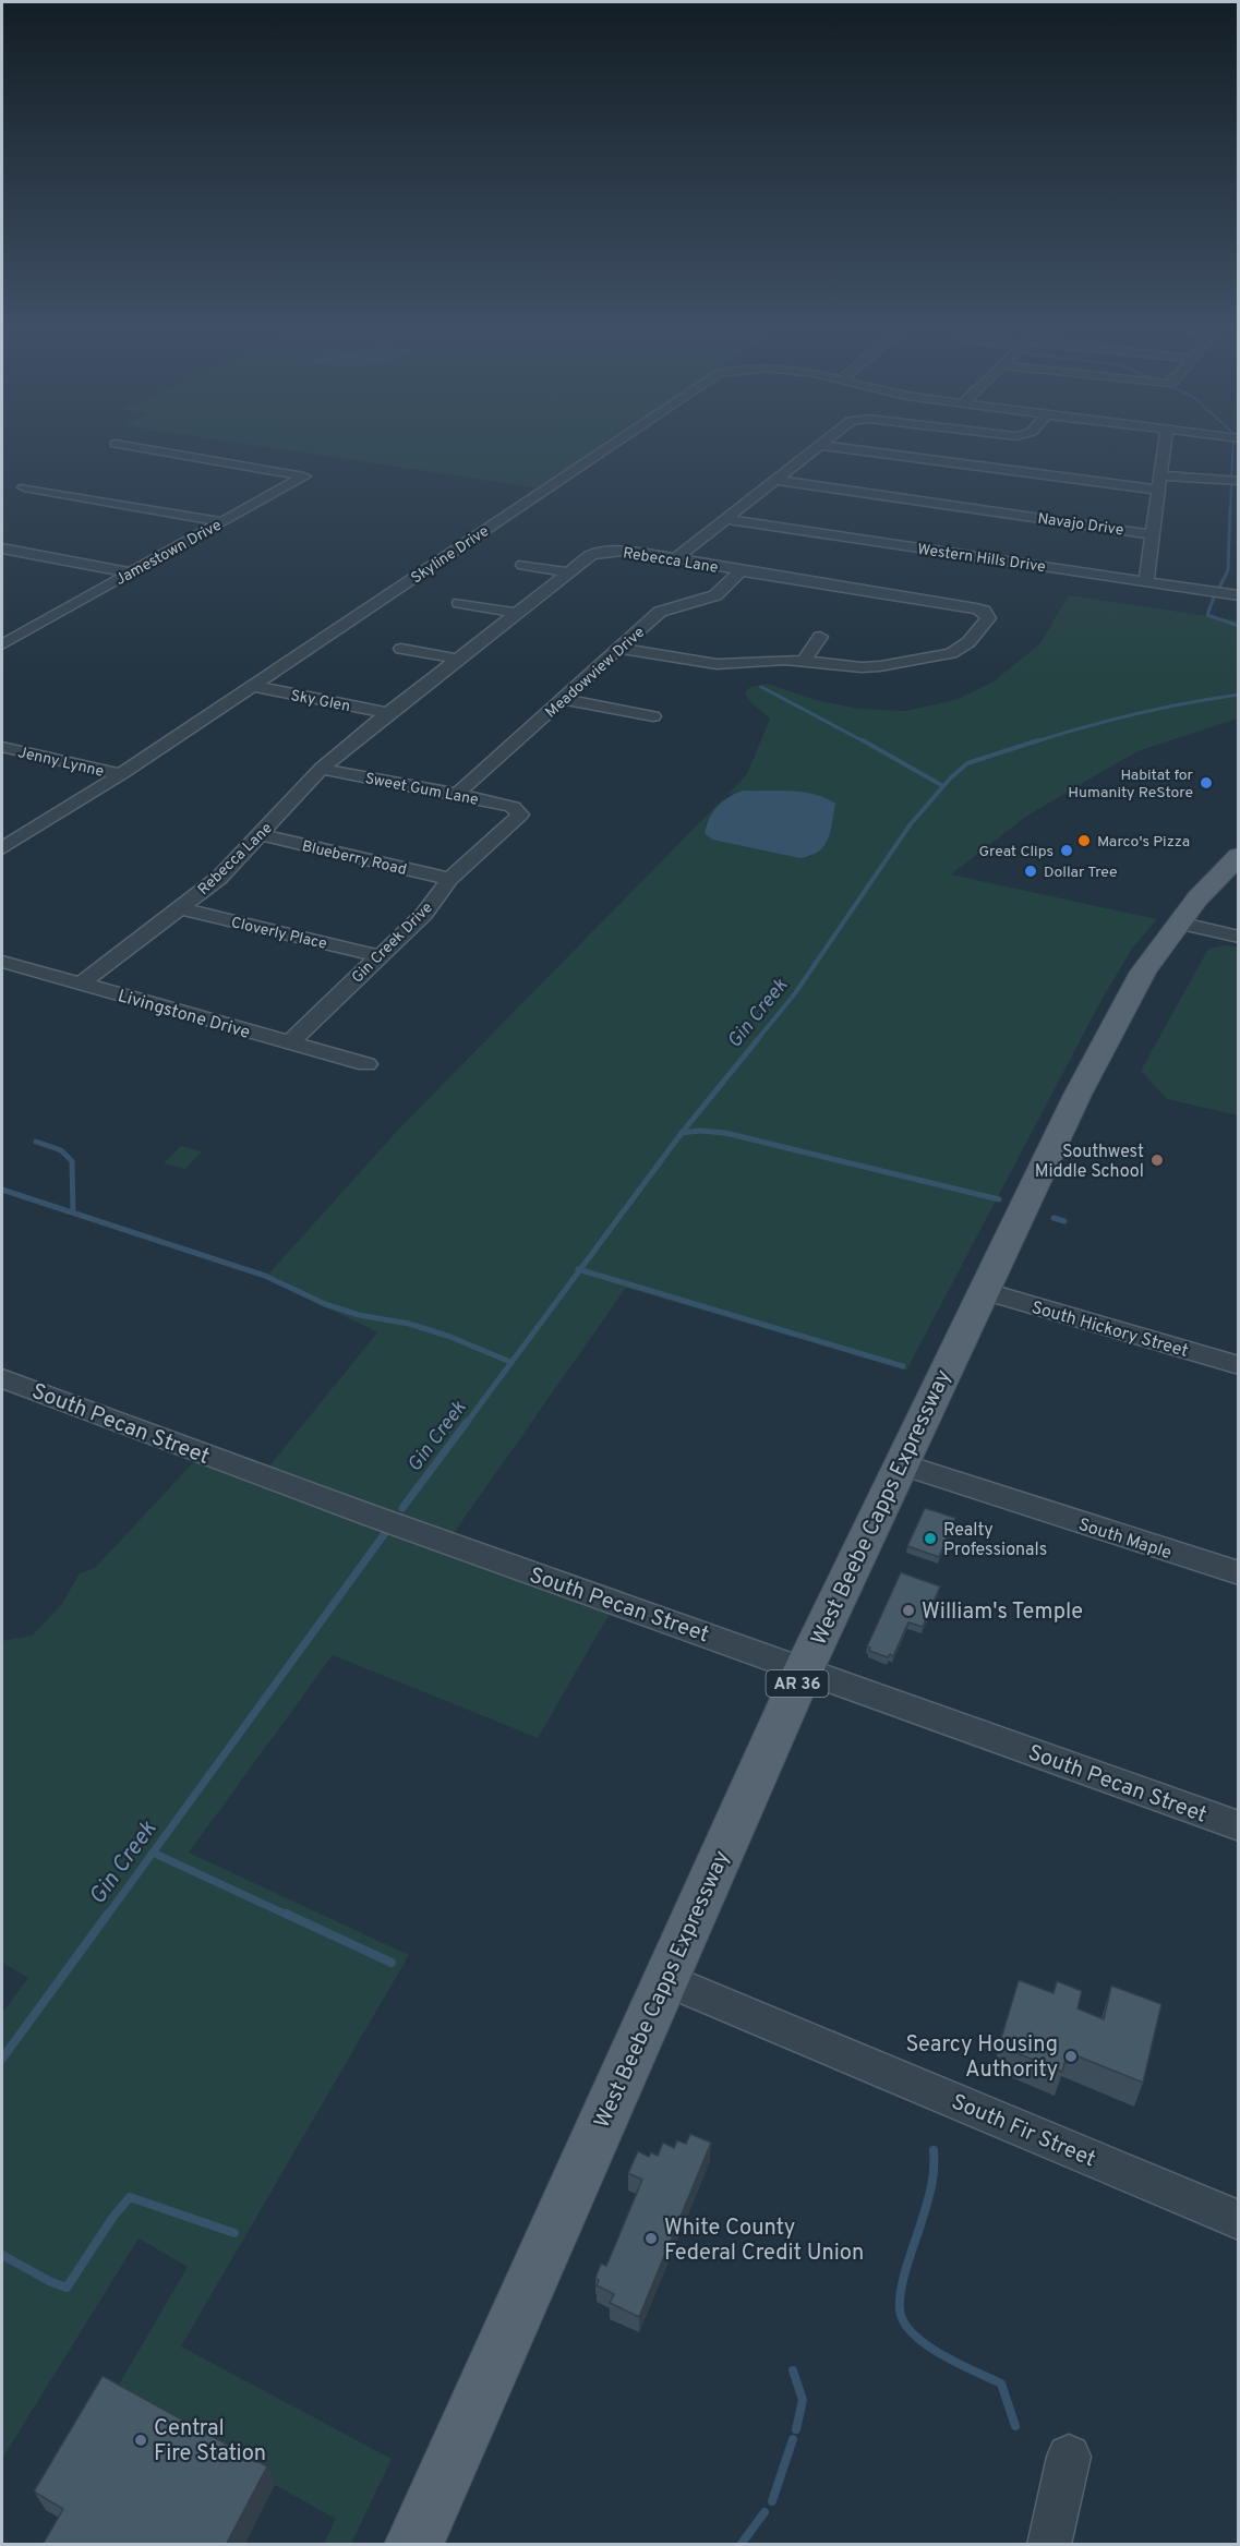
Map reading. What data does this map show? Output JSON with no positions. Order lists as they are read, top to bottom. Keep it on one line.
{"streets":{"main road":["West Beebe Capps Expressway","AR 36"],"street":["Navajo Drive","Jamestown Drive","Skyline Drive","Western Hills Drive","Rebecca Lane","Meadowview Drive","Sky Glen","Jenny Lynne","Sweet Gum Lane","Blueberry Road","Cloverly Place","Gin Creek Drive","Livingstone Drive","South Hickory Street","South Pecan Street","South Maple","South Fir Street"]},"crossings":[["Skyline Drive","Sky Glen"],["Skyline Drive","Jenny Lynne"],["Rebecca Lane","Meadowview Drive"],["Rebecca Lane","Sky Glen"],["Rebecca Lane","Sweet Gum Lane"],["Rebecca Lane","Blueberry Road"],["Rebecca Lane","Cloverly Place"],["Rebecca Lane","Livingstone Drive"],["Meadowview Drive","Sweet Gum Lane"],["Sweet Gum Lane","Gin Creek Drive"],["Blueberry Road","Gin Creek Drive"],["Cloverly Place","Gin Creek Drive"],["Gin Creek Drive","Livingstone Drive"],["South Hickory Street","West Beebe Capps Expressway"],["South Pecan Street","West Beebe Capps Expressway"],["West Beebe Capps Expressway","South Maple"],["West Beebe Capps Expressway","South Fir Street"]],"water":["Gin Creek"],"places":["Habitat for Humanity ReStore","Marco's Pizza","Great Clips","Dollar Tree","Southwest Middle School","Realty Professionals","William's Temple","Searcy Housing Authority","White County Federal Credit Union","Central Fire Station"]}
